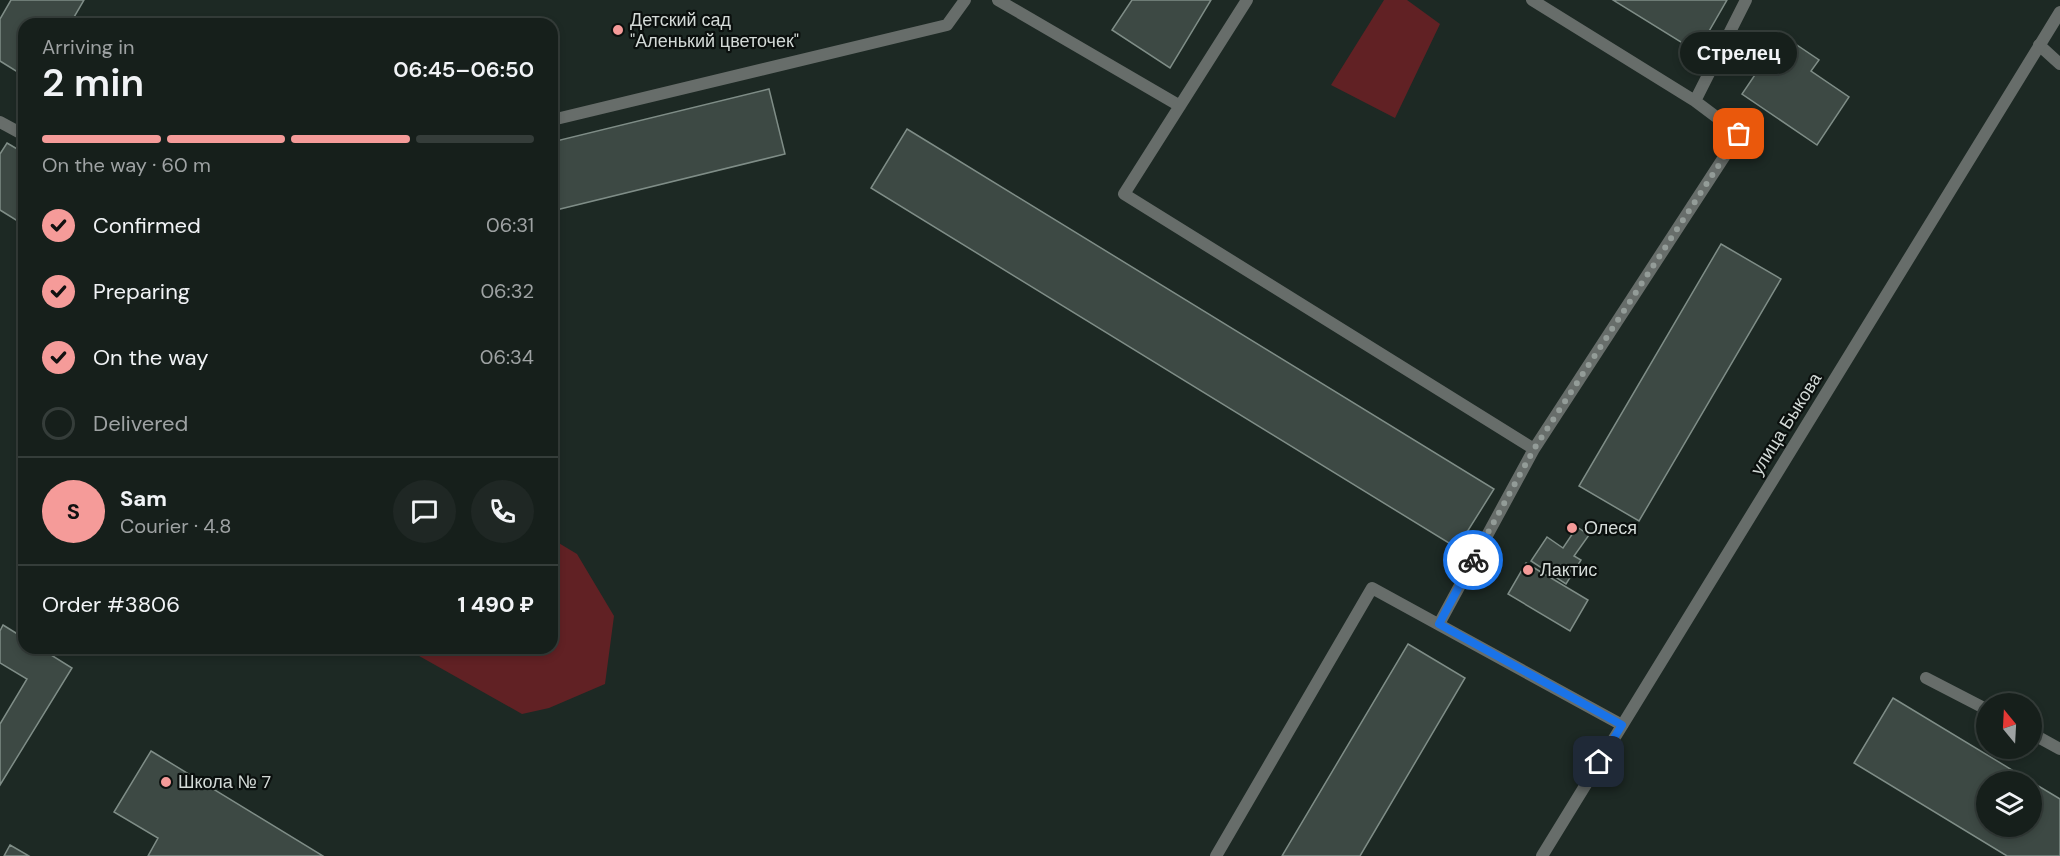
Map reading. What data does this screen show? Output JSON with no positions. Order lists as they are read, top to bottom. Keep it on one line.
{"streets":{"street":["улица Быкова"]},"places":["Детский сад \"Аленький цветочек\"","Стрелец","Олеся","Лактис","Школа № 7"],"north":"top","page":{"heading":["2 min","Arriving in","06:45–06:50"],"panel":["Sam","Courier · 4.8","Order #3806","1 490 ₽"],"bubble":"Стрелец","bar":"On the way · 60 m","list":[["Confirmed","06:31"],["Preparing","06:32"],["On the way","06:34"],"Delivered"],"round":"S"}}
